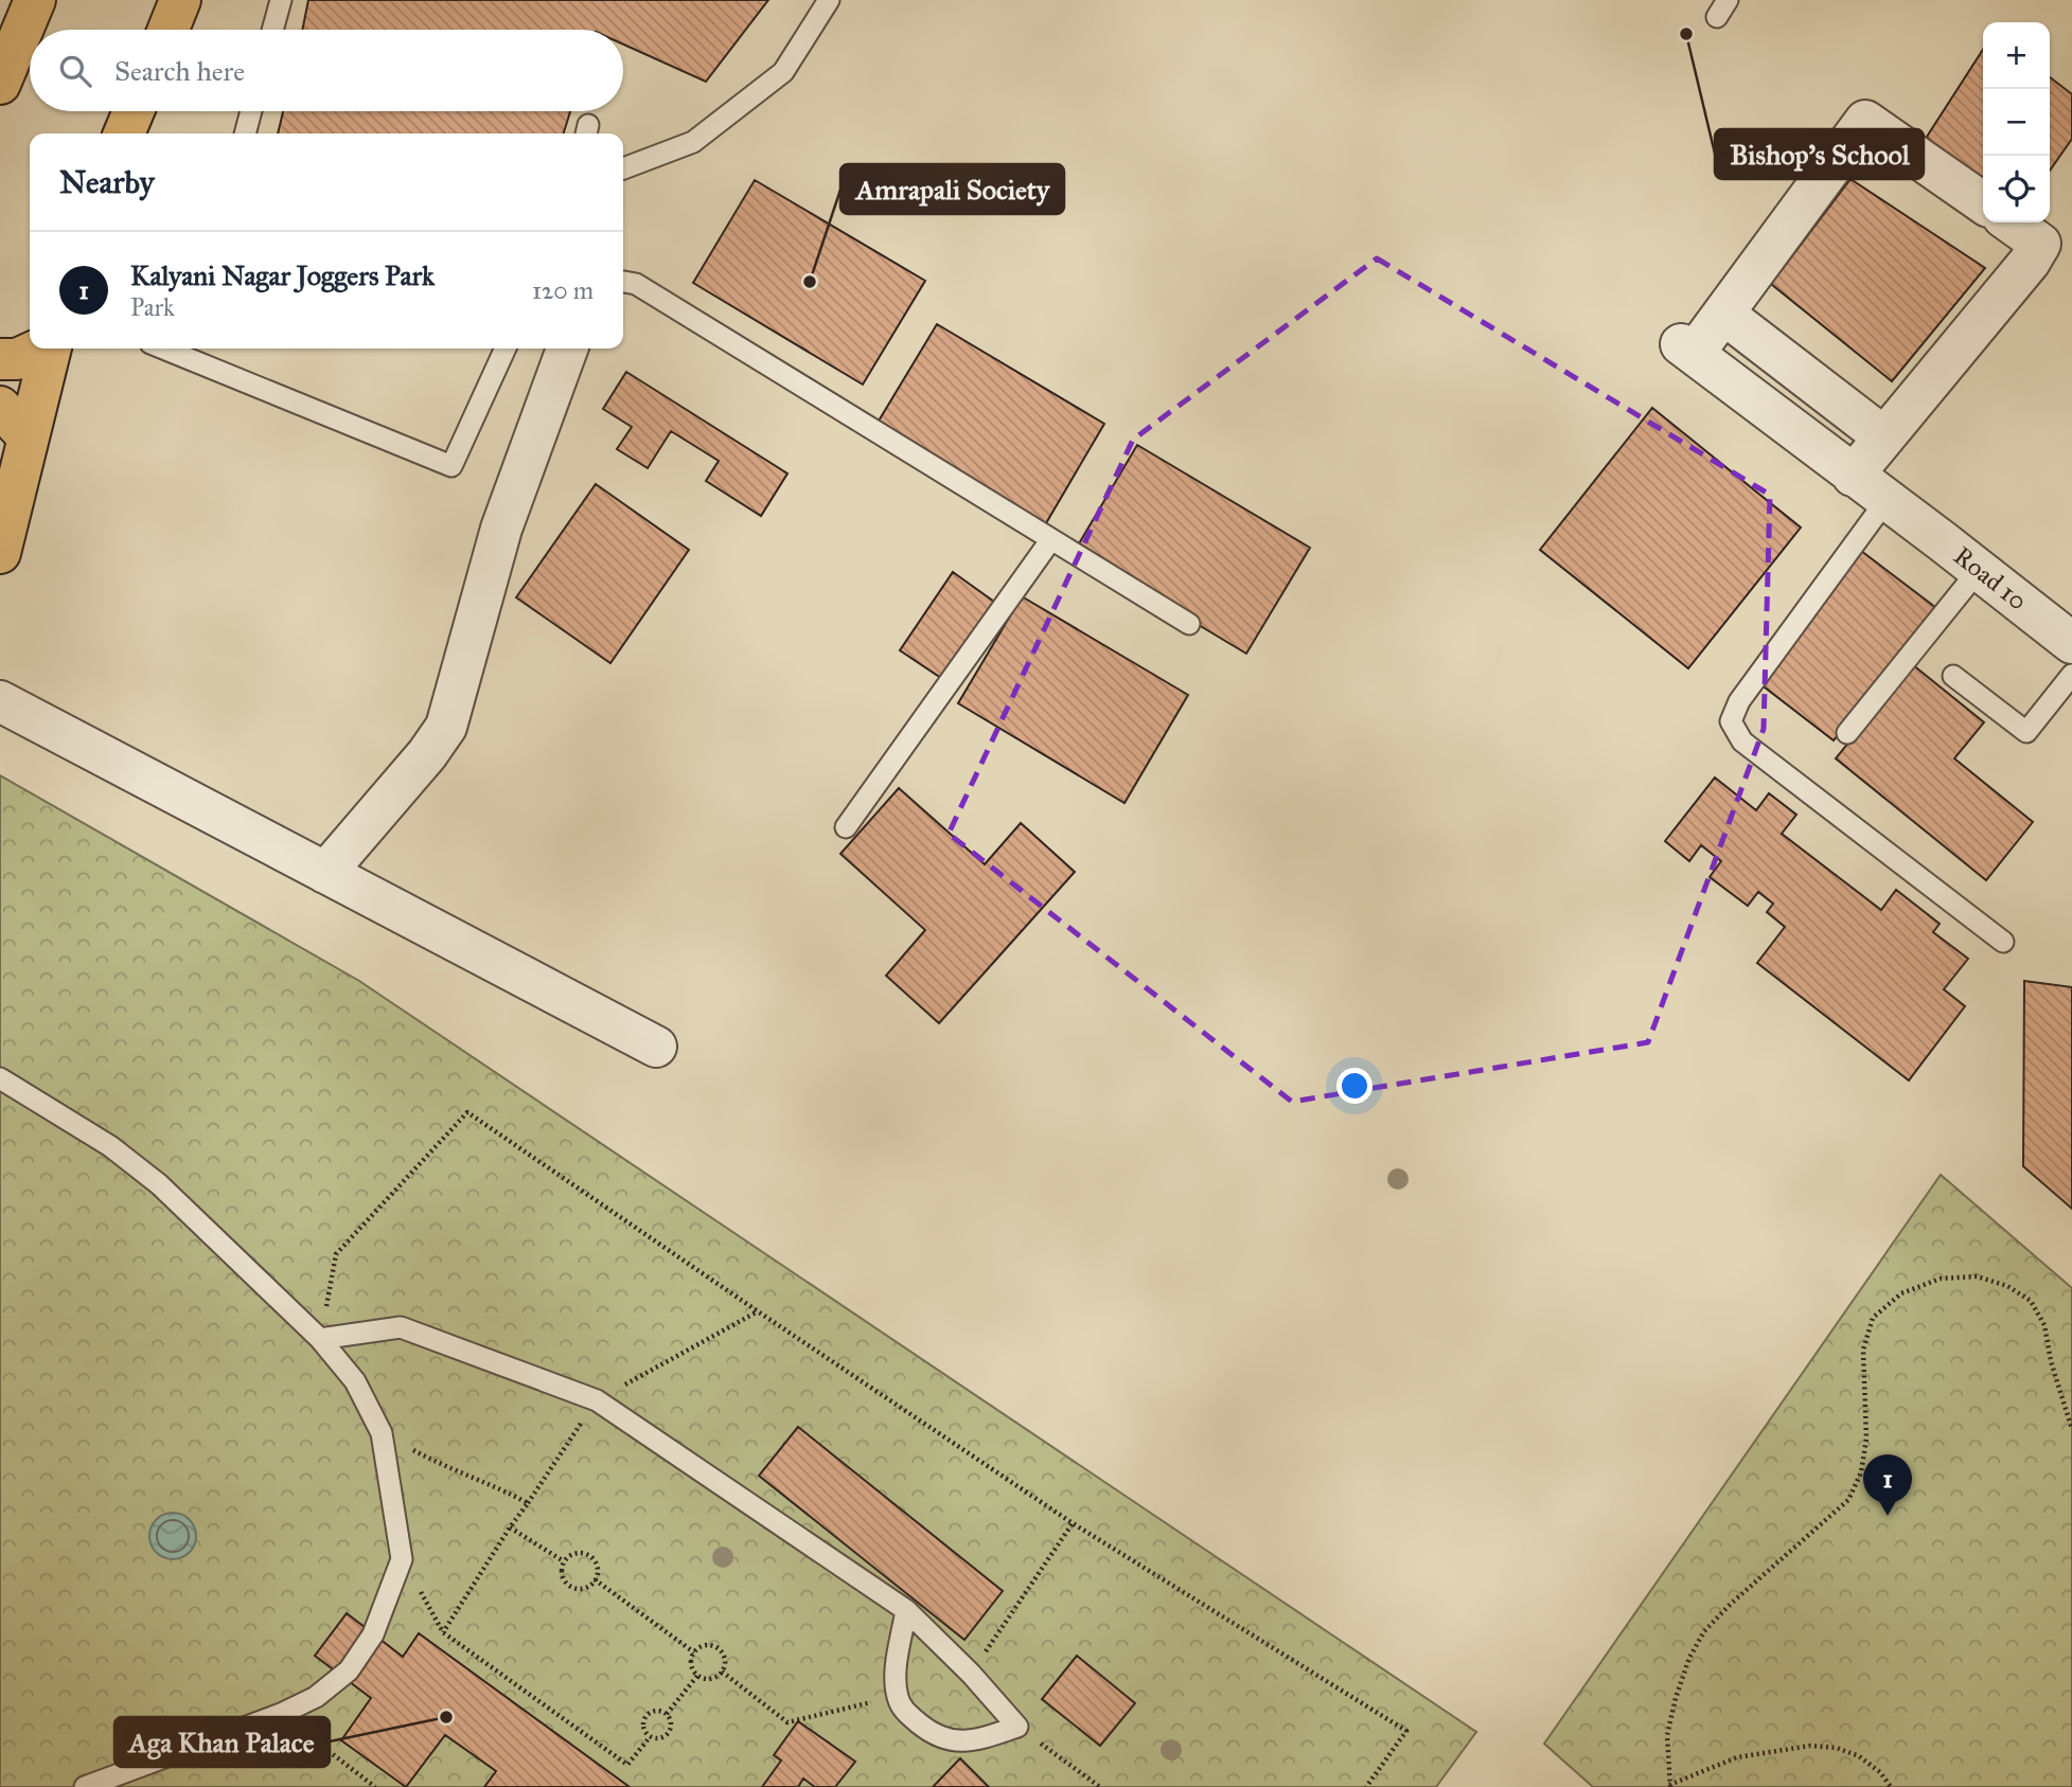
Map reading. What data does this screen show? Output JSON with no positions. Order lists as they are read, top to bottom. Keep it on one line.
{"streets":{"street":["Road 10"]},"places":["Bishop's School","Amrapali Society","Aga Khan Palace"],"page":{"map_buttons":["+","−"],"search":"Search here","heading":"Nearby","list":[{"mark":"1","name":"Kalyani Nagar Joggers Park","note":"Park","value":"120 m"}],"pins":"1"}}
